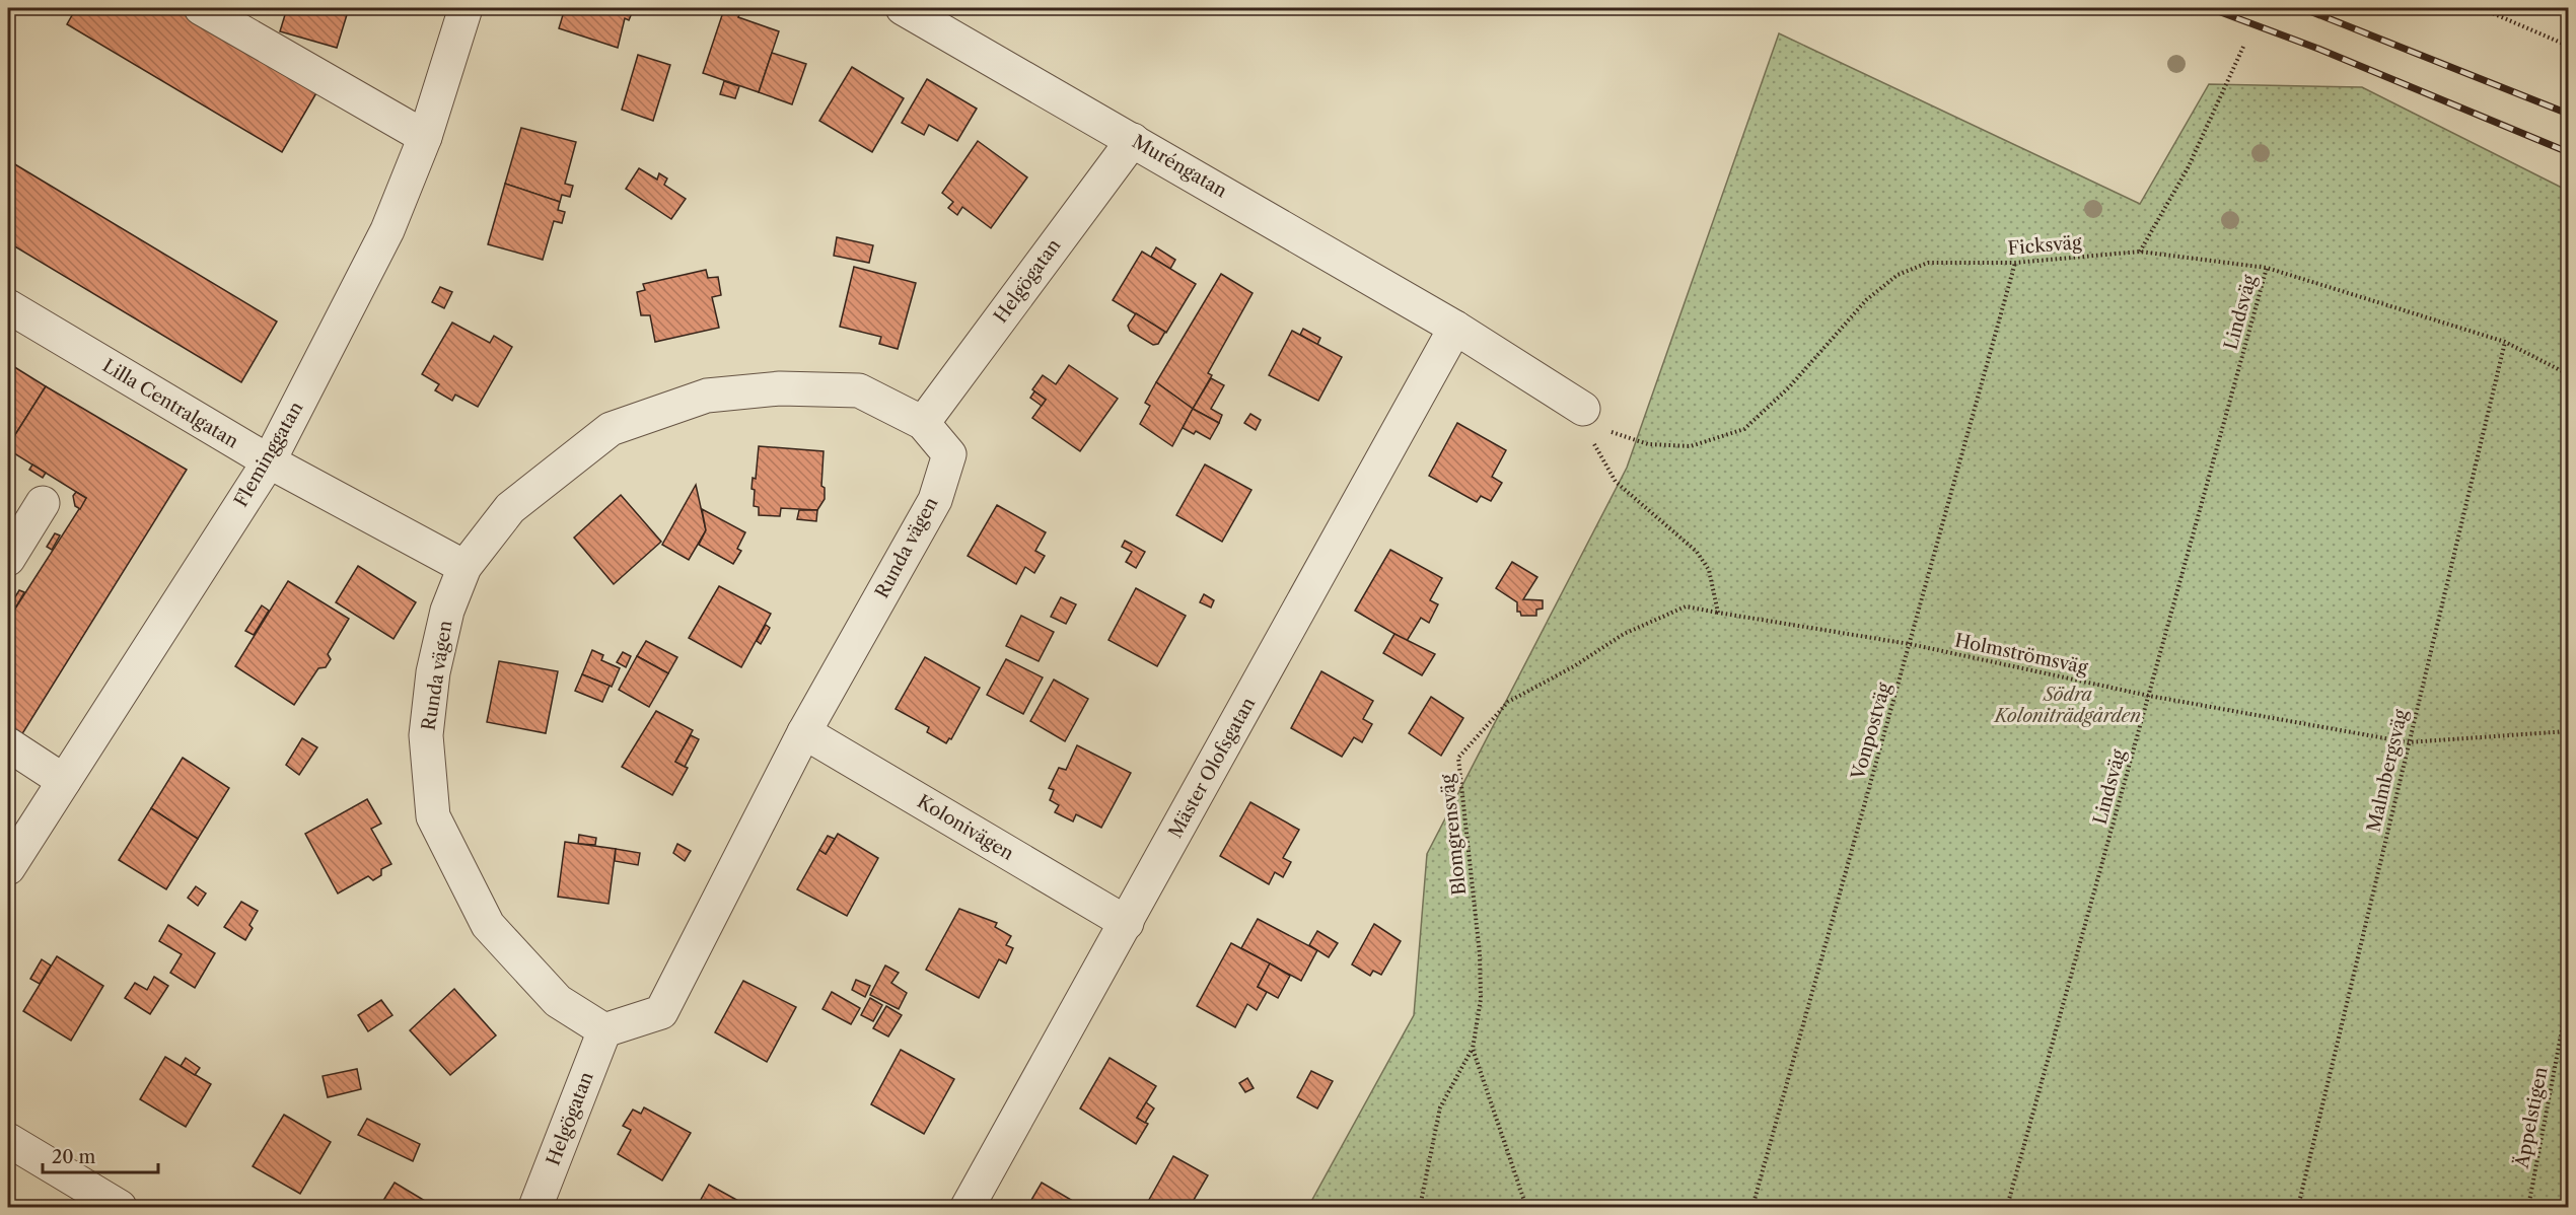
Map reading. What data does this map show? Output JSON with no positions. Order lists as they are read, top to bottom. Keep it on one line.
{"streets":{"street":["Muréngatan","Helgögatan","Lilla Centralgatan","Fleminggatan","Runda vägen","Mäster Olofsgatan","Kolonivägen"],"path":["Ficksväg","Lindsväg","Holmströmsväg","Vonpostväg","Malmbergsväg","Blomgrensväg","Äppelstigen"]},"crossings":[["Muréngatan","Ficksväg"],["Muréngatan","Helgögatan"],["Muréngatan","Mäster Olofsgatan"],["Ficksväg","Lindsväg"],["Ficksväg","Vonpostväg"],["Ficksväg","Malmbergsväg"],["Helgögatan","Runda vägen"],["Lindsväg","Holmströmsväg"],["Lilla Centralgatan","Fleminggatan"],["Lilla Centralgatan","Runda vägen"],["Runda vägen","Kolonivägen"],["Holmströmsväg","Vonpostväg"],["Holmströmsväg","Malmbergsväg"],["Holmströmsväg","Blomgrensväg"],["Mäster Olofsgatan","Kolonivägen"]],"parks":["Södra Koloniträdgården"],"scale_bar":"20 m"}
